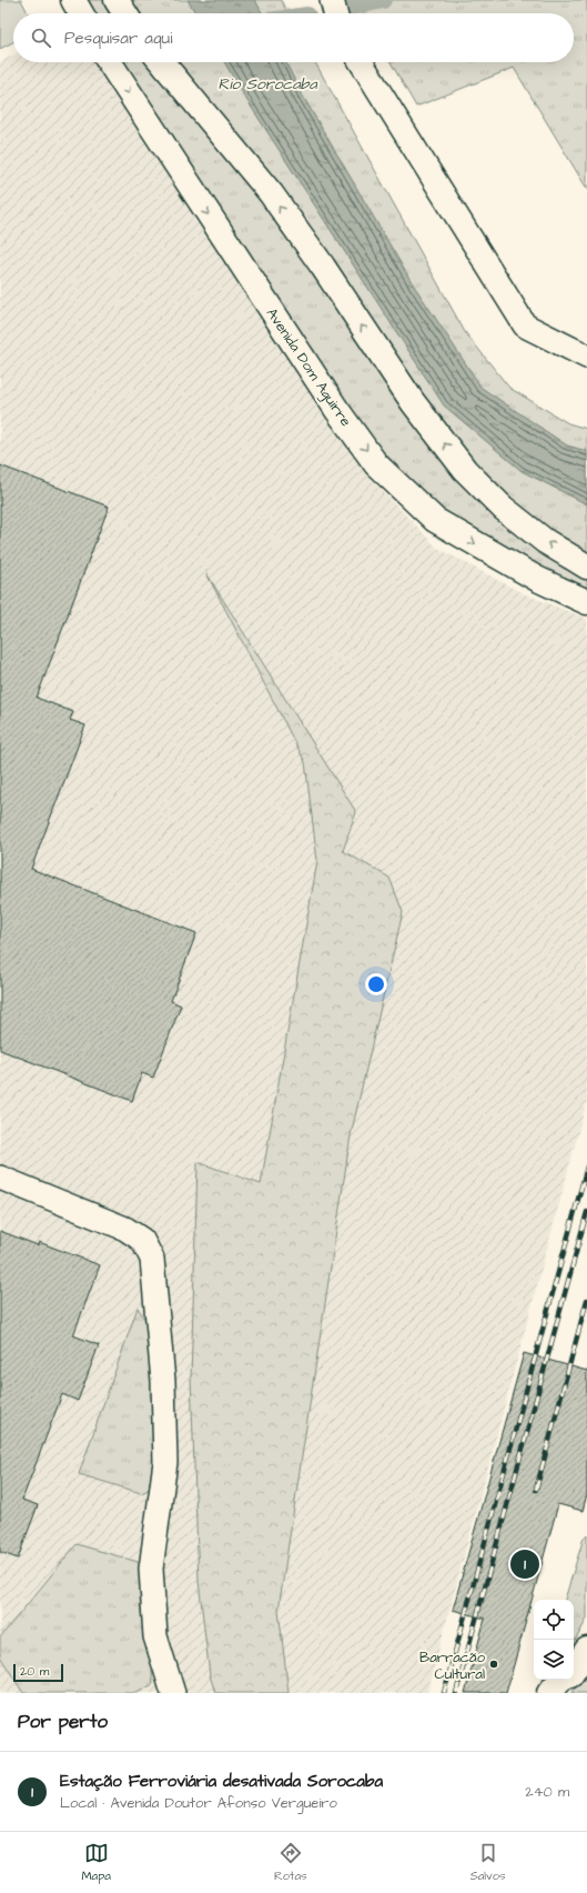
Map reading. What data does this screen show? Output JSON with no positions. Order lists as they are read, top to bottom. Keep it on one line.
{"streets":{"main road":["Avenida Dom Aguirre"]},"water":["Rio Sorocaba"],"places":["Barracão Cultural"],"scale_bar":"20 m","page":{"search":"Pesquisar aqui","pins":"1","scale":"20 m","heading":"Por perto","list":[{"mark":"1","name":"Estação Ferroviária desativada Sorocaba","note":"Local · Avenida Doutor Afonso Vergueiro","value":"240 m"}],"nav":["Mapa","Rotas","Salvos"]}}
